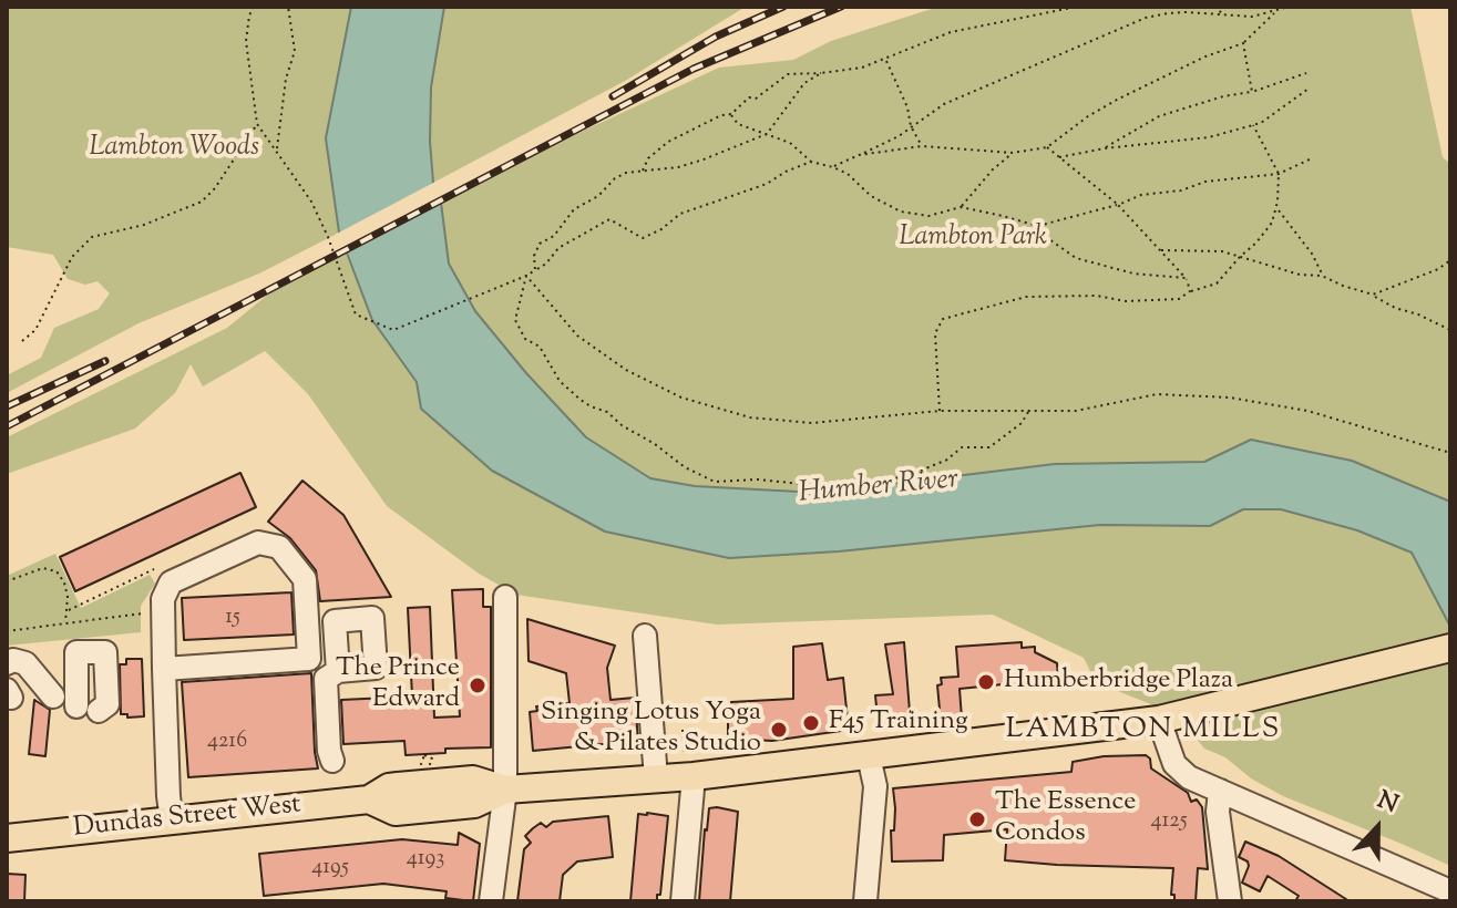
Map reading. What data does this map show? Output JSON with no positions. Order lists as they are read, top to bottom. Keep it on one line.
{"streets":{"main road":["Dundas Street West"]},"districts":["LAMBTON MILLS"],"water":["Humber River"],"parks":["Lambton Woods","Lambton Park"],"places":["Humberbridge Plaza","The Prince Edward","F45 Training","Singing Lotus Yoga & Pilates Studio","The Essence Condos"],"house_numbers":["15","4216","4125","4193","4195"],"north":"top"}
